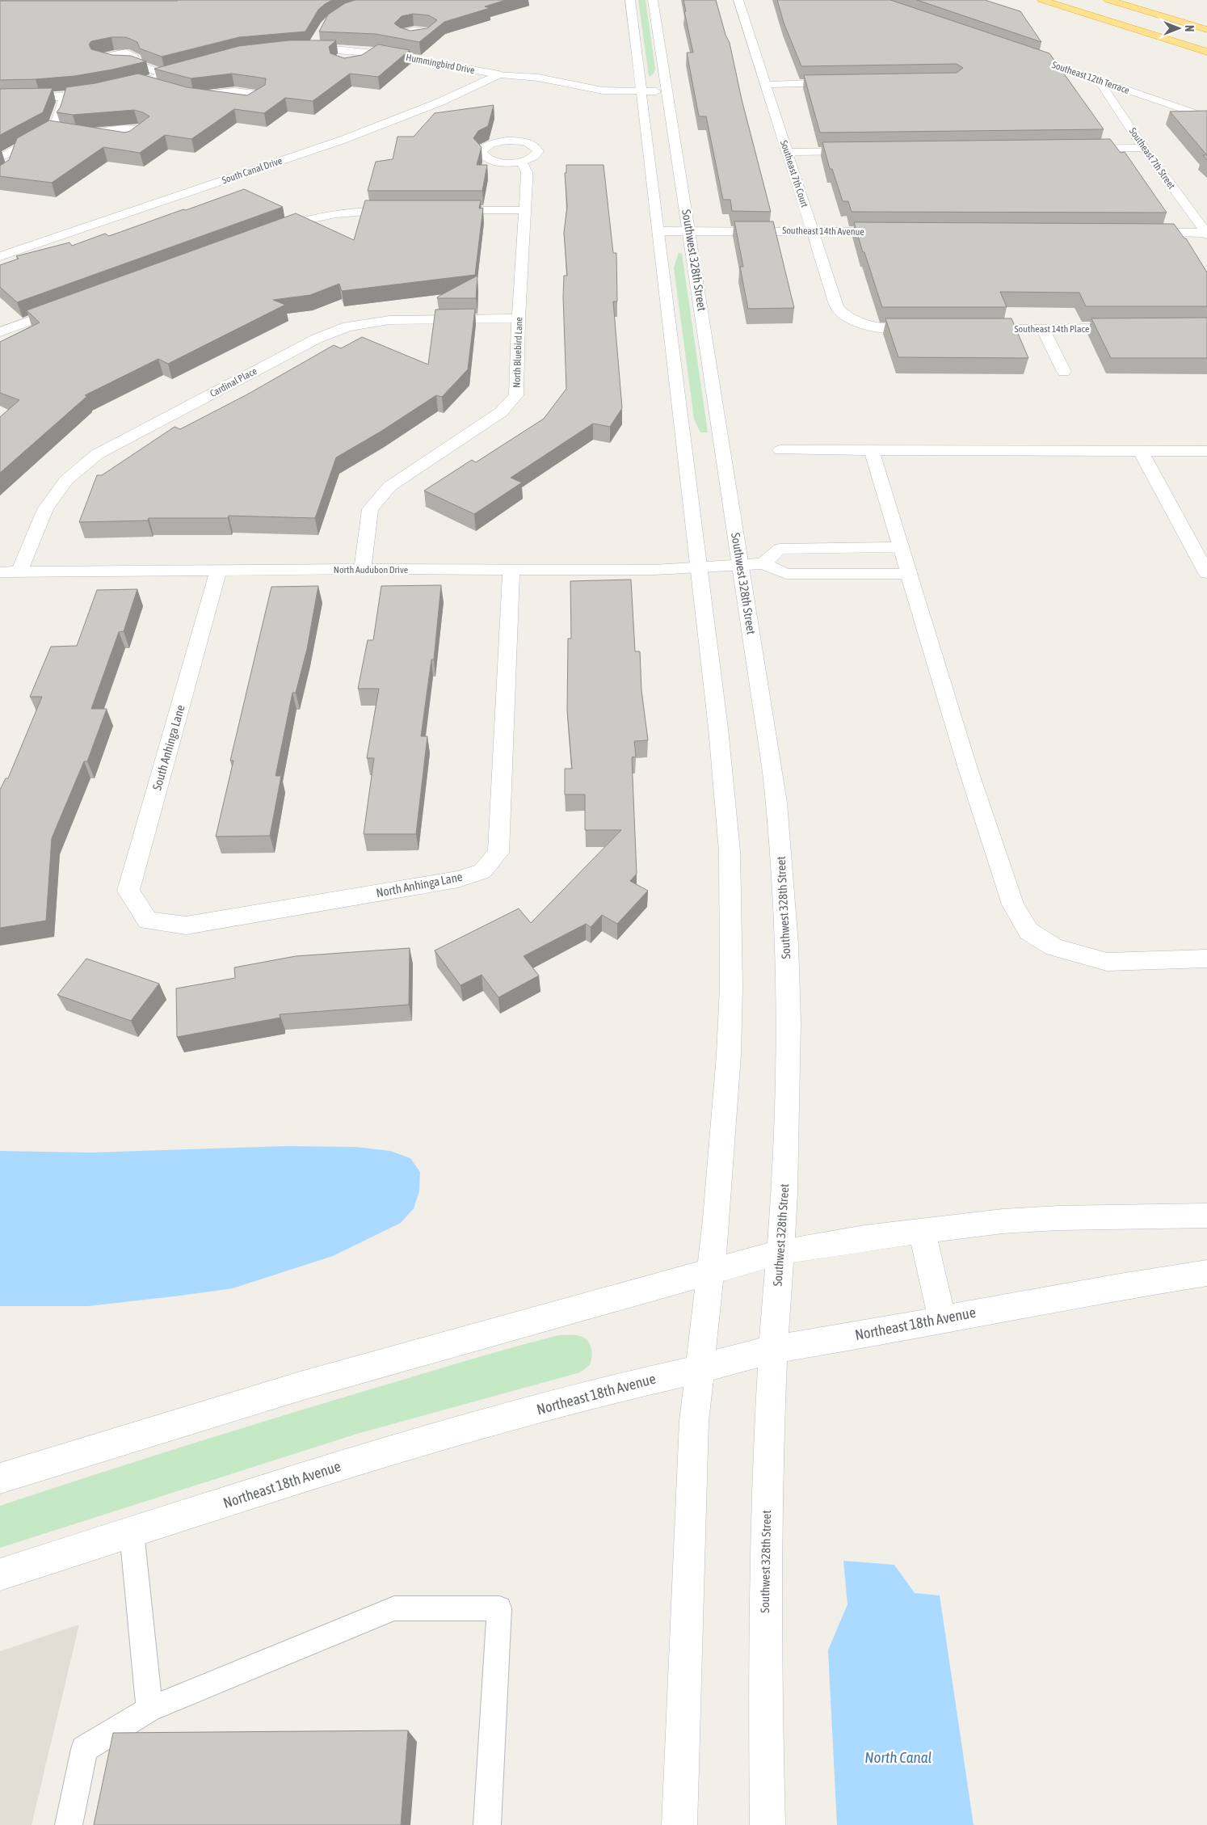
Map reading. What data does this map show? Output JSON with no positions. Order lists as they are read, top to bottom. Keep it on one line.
{"streets":{"street":["Hummingbird Drive","Southeast 12th Terrace","Southeast 7th Street","South Canal Drive","Southeast 7th Court","Southeast 14th Avenue","Southwest 328th Street","Southeast 14th Place","North Bluebird Lane","Cardinal Place","North Audubon Drive","South Anhinga Lane","North Anhinga Lane","Northeast 18th Avenue"]},"crossings":[["Hummingbird Drive","South Canal Drive"],["Hummingbird Drive","Southwest 328th Street"],["Southeast 12th Terrace","Southeast 7th Street"],["Southeast 7th Court","Southeast 14th Avenue"],["Southeast 14th Avenue","Southwest 328th Street"],["Southwest 328th Street","North Audubon Drive"],["Southwest 328th Street","Northeast 18th Avenue"],["North Bluebird Lane","Cardinal Place"],["North Bluebird Lane","North Audubon Drive"],["Cardinal Place","North Audubon Drive"],["North Audubon Drive","South Anhinga Lane"],["North Audubon Drive","North Anhinga Lane"],["South Anhinga Lane","North Anhinga Lane"]],"water":["North Canal"],"north":"right"}
